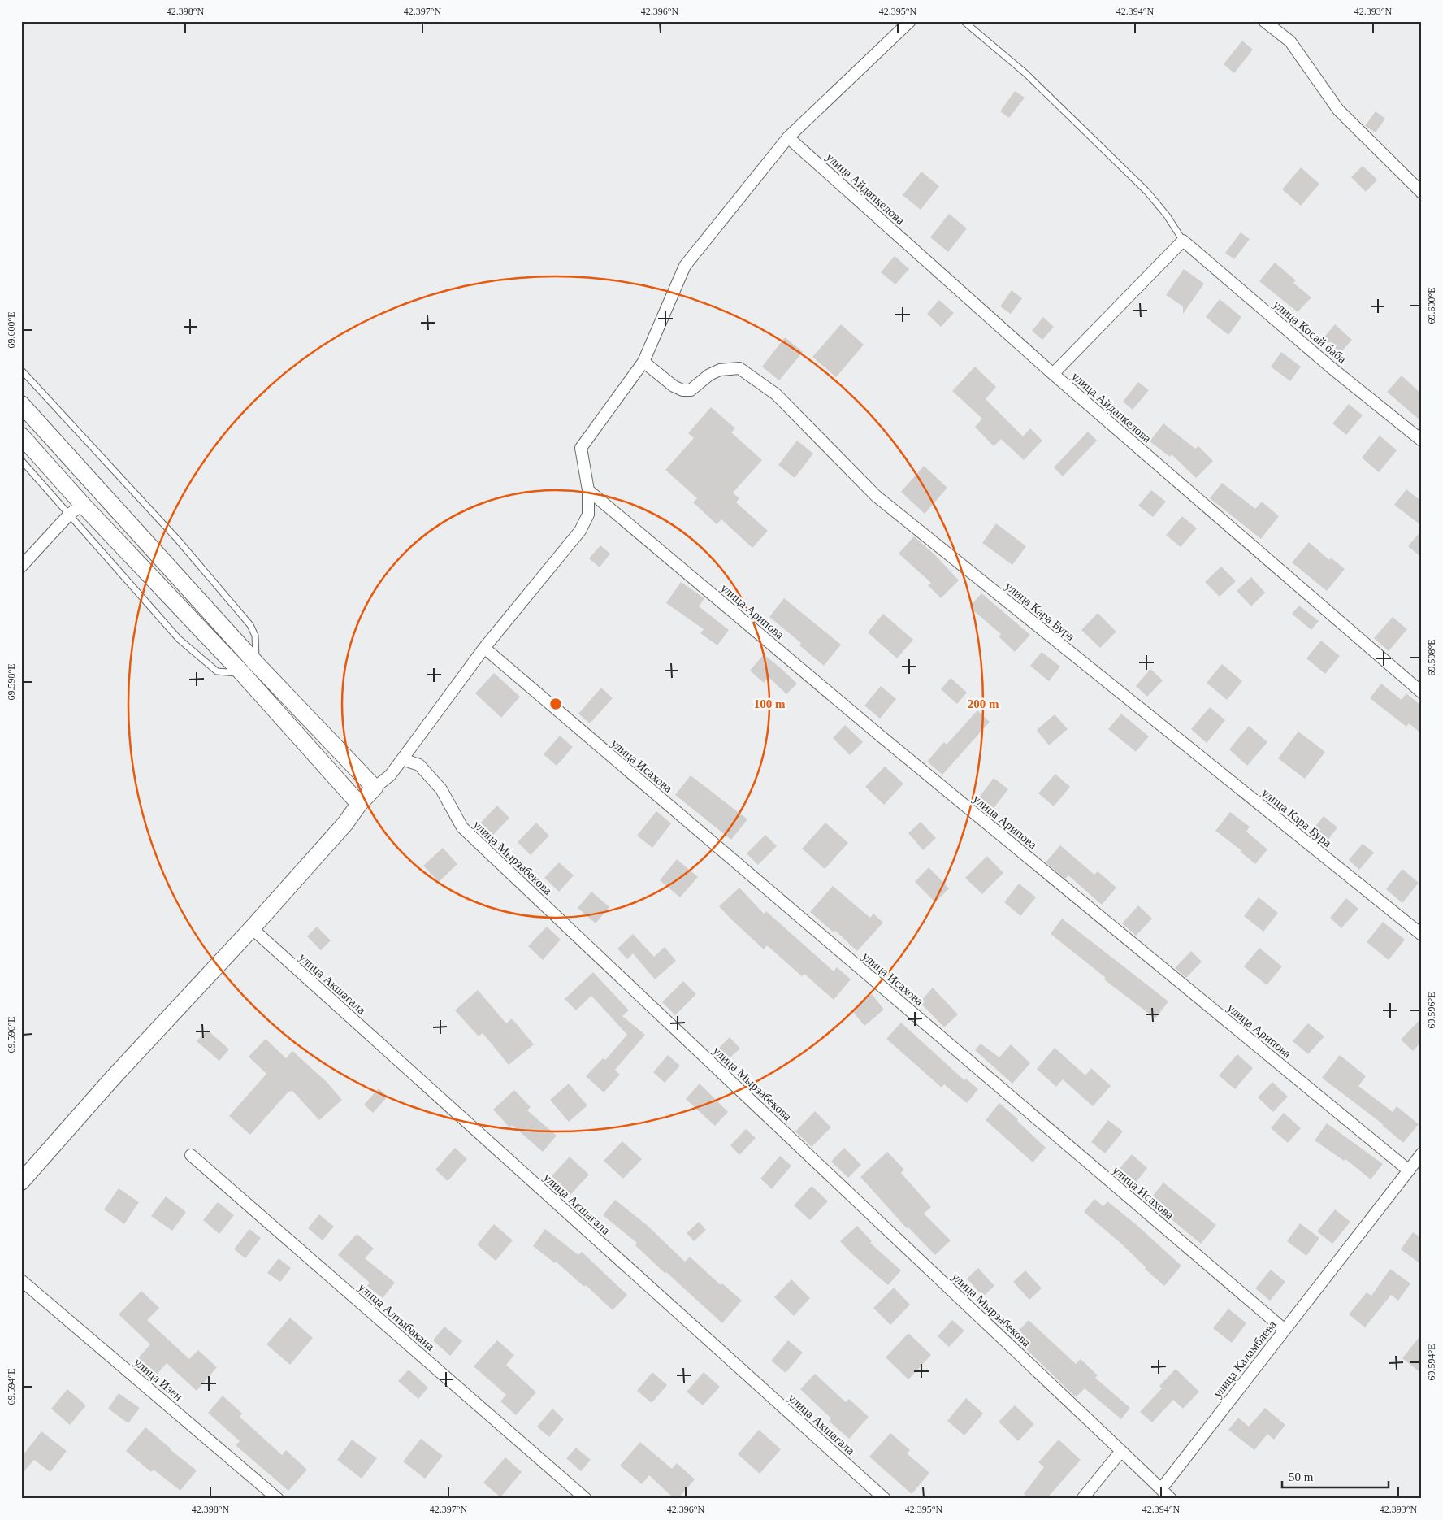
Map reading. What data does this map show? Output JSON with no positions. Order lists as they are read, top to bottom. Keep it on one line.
{"streets":{"street":["улица Айдапкелова","улица Косай баба","улица Арипова","улица Кара Бура","улица Исахова","улица Мырзабекова","улица Акшагала","улица Алтыбакана","улица Каламбаева","улица Изен"]},"crossings":[["улица Арипова","улица Каламбаева"],["улица Исахова","улица Каламбаева"]],"scale_bar":"50 m","coordinates":["42.398°N","42.397°N","42.396°N","42.395°N","42.394°N","42.393°N","69.600°E","69.598°E","69.596°E","69.594°E"],"rings":["100 m","200 m"]}
